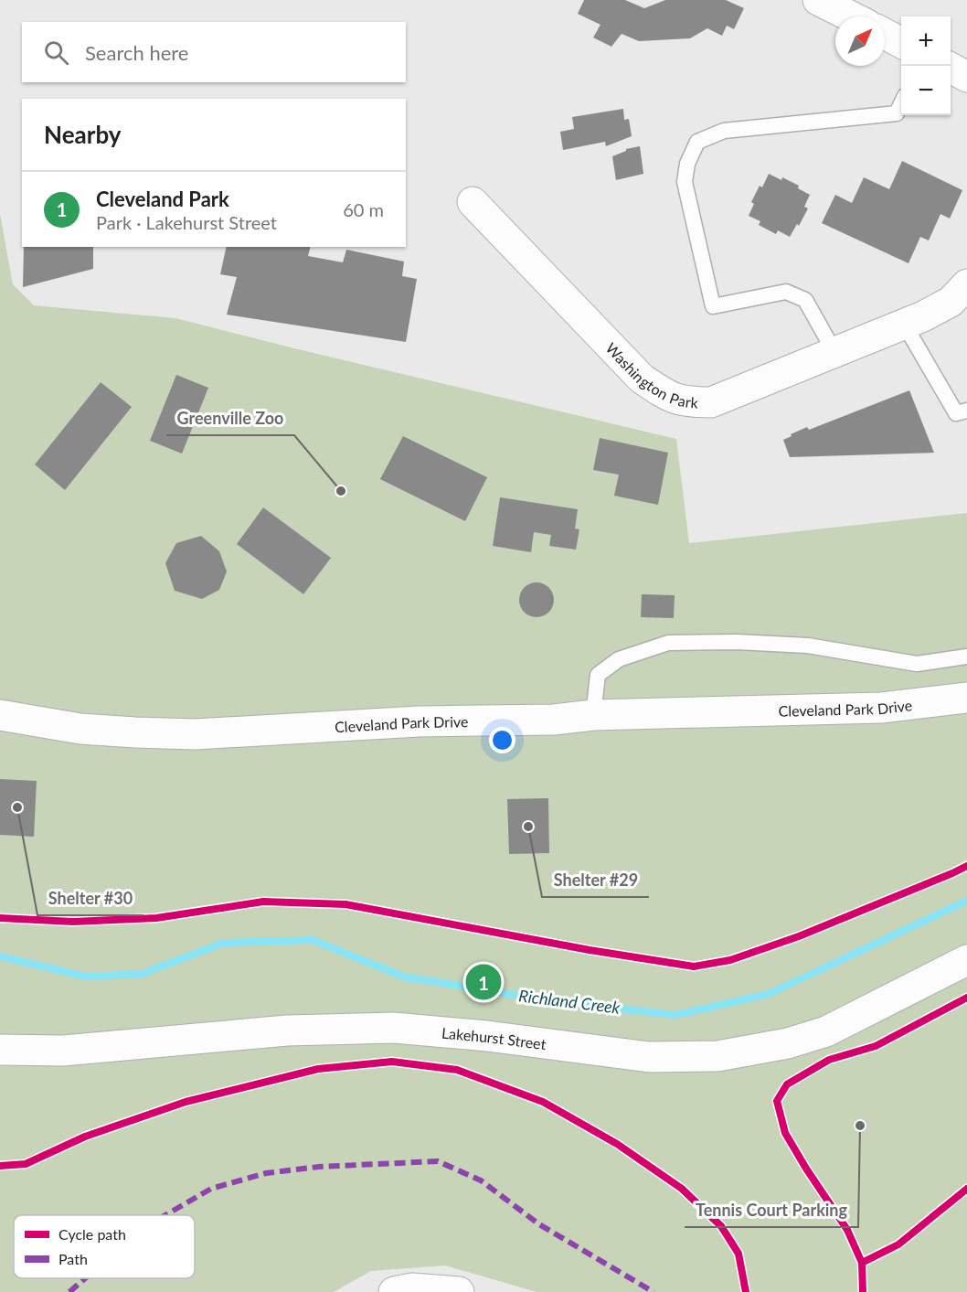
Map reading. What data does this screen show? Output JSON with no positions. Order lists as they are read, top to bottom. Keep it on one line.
{"streets":{"street":["Washington Park","Cleveland Park Drive","Lakehurst Street"]},"water":["Richland Creek"],"places":["Greenville Zoo","Shelter #30","Shelter #29","Tennis Court Parking"],"legend":["Cycle path","Path"],"north":"top right","page":{"map_buttons":["+","−"],"search":"Search here","heading":"Nearby","list":[{"mark":"1","name":"Cleveland Park","note":"Park · Lakehurst Street","value":"60 m"}],"pins":"1"}}
